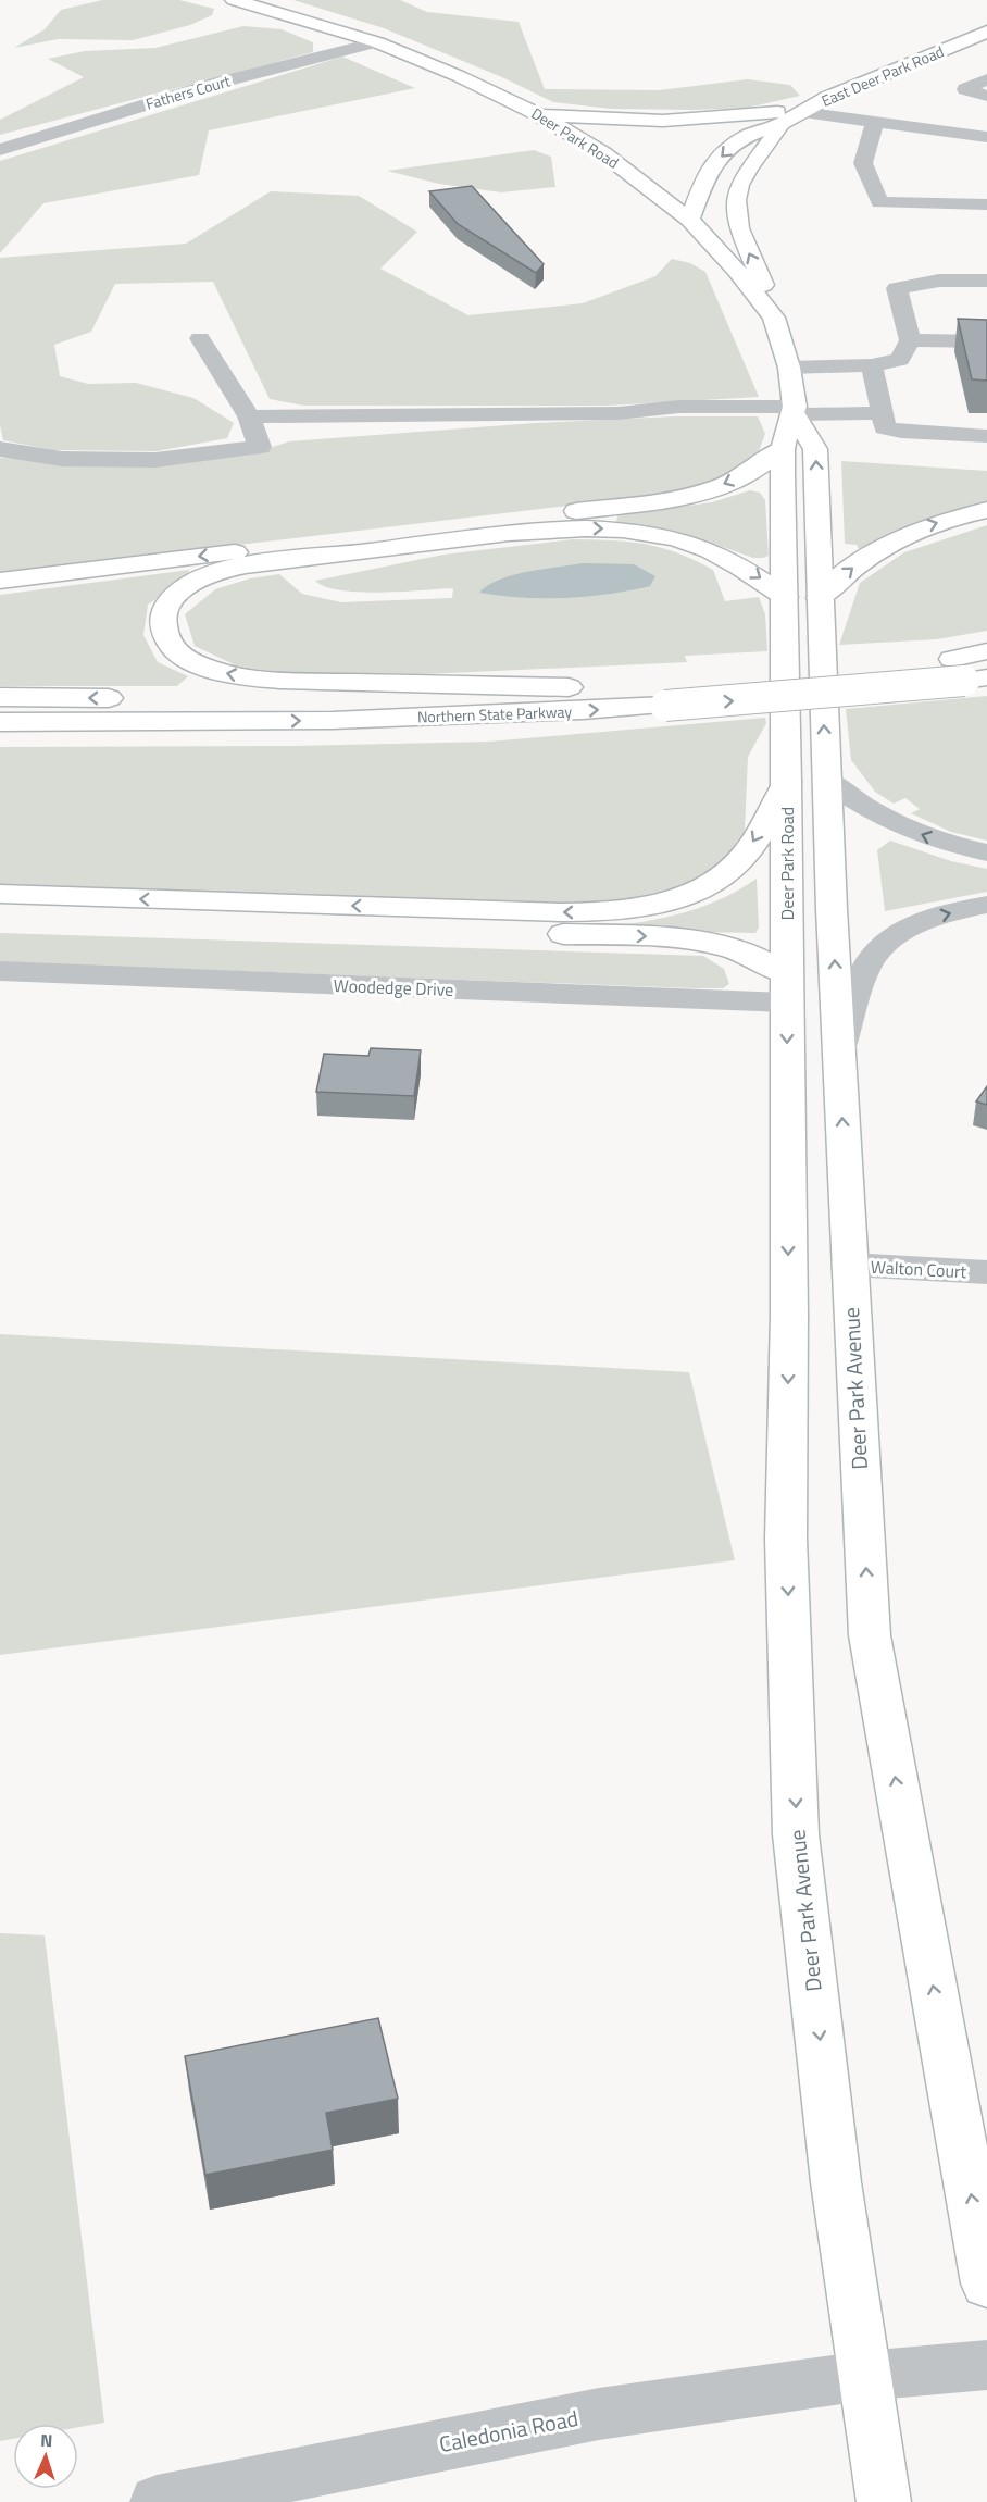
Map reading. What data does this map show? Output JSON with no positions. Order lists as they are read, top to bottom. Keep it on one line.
{"streets":{"main road":["East Deer Park Road","Deer Park Road","Northern State Parkway","Deer Park Avenue"],"street":["Fathers Court","Woodedge Drive","Walton Court","Caledonia Road"]},"crossings":[["East Deer Park Road","Deer Park Road"],["Fathers Court","Deer Park Road"],["Deer Park Road","Woodedge Drive"],["Deer Park Road","Deer Park Avenue"],["Walton Court","Deer Park Avenue"],["Deer Park Avenue","Caledonia Road"]],"north":"top"}
